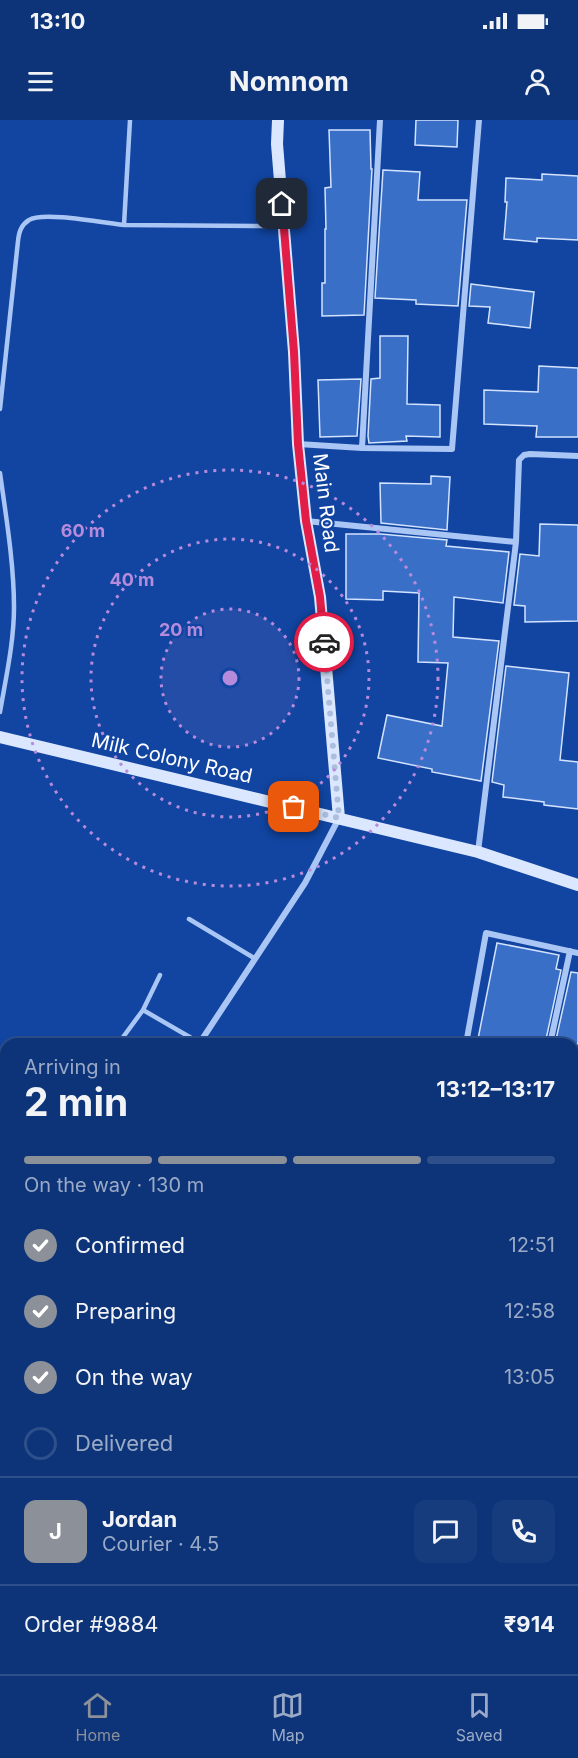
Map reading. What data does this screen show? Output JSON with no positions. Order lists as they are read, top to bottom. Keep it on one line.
{"streets":{"street":["Main Road","Milk Colony Road"]},"crossings":[["Main Road","Milk Colony Road"]],"page":{"status":"13:10","header":"Nomnom","heading":["2 min","Arriving in","13:12–13:17"],"panel":["Jordan","Courier · 4.5","Order #9884","₹914"],"bar":"On the way · 130 m","list":[["Confirmed","12:51"],["Preparing","12:58"],["On the way","13:05"],"Delivered"],"round":"J","tabs":["Home","Map","Saved"]},"rings":["60 m","40 m","20 m"]}
